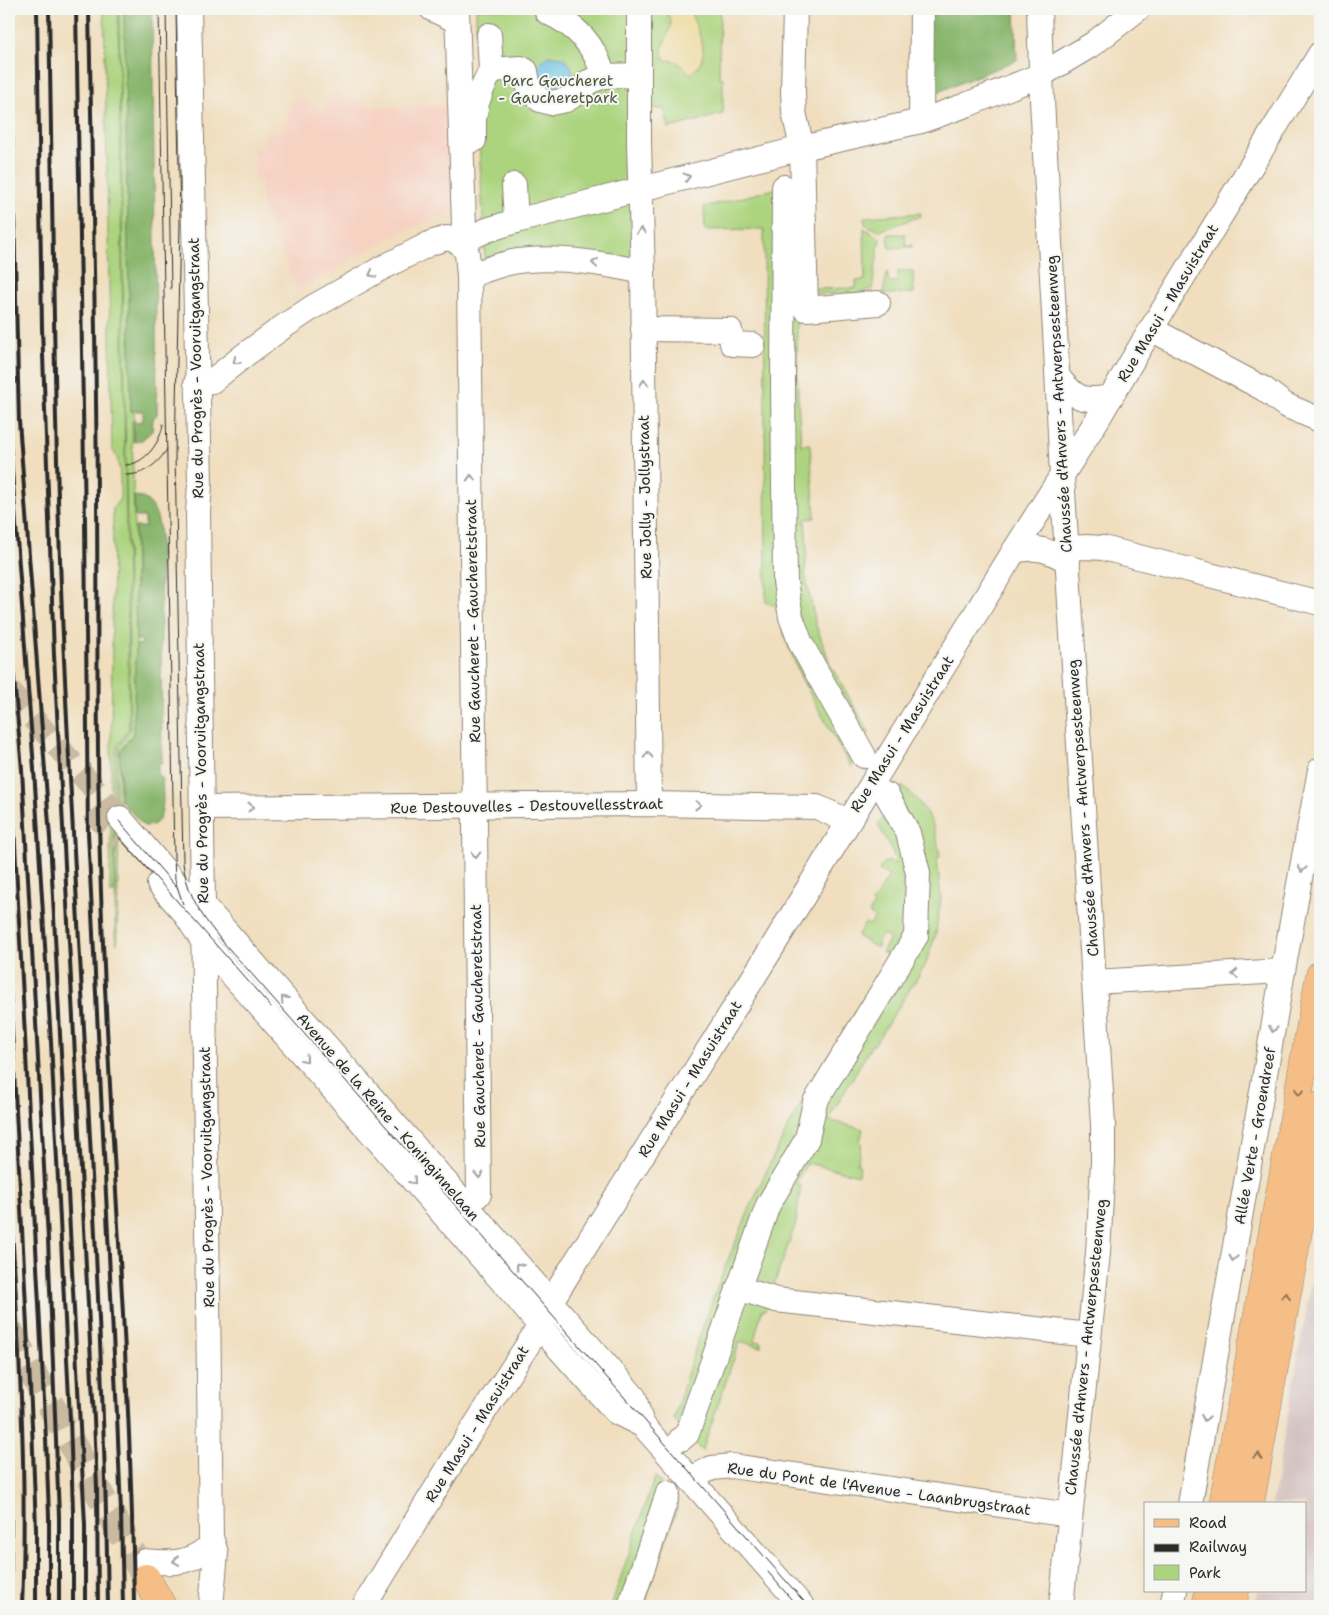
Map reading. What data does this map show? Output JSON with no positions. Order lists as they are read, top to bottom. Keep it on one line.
{"streets":{"street":["Rue Masui - Masuistraat","Rue du Progrès - Vooruitgangstraat","Chaussée d'Anvers - Antwerpsesteenweg","Rue Jolly - Jollystraat","Rue Gaucheret - Gaucheretstraat","Rue Destouvelles - Destouvellesstraat","Avenue de la Reine - Koninginnelaan","Allée Verte - Groendreef","Rue du Pont de l'Avenue - Laanbrugstraat"]},"crossings":[["Rue Masui - Masuistraat","Chaussée d'Anvers - Antwerpsesteenweg"],["Rue Masui - Masuistraat","Rue Destouvelles - Destouvellesstraat"],["Rue Masui - Masuistraat","Avenue de la Reine - Koninginnelaan"],["Rue du Progrès - Vooruitgangstraat","Rue Destouvelles - Destouvellesstraat"],["Rue du Progrès - Vooruitgangstraat","Avenue de la Reine - Koninginnelaan"],["Chaussée d'Anvers - Antwerpsesteenweg","Rue du Pont de l'Avenue - Laanbrugstraat"],["Rue Jolly - Jollystraat","Rue Destouvelles - Destouvellesstraat"],["Rue Gaucheret - Gaucheretstraat","Rue Destouvelles - Destouvellesstraat"],["Rue Gaucheret - Gaucheretstraat","Avenue de la Reine - Koninginnelaan"],["Avenue de la Reine - Koninginnelaan","Rue du Pont de l'Avenue - Laanbrugstraat"]],"one_way":["Rue Destouvelles - Destouvellesstraat","Allée Verte - Groendreef"],"parks":["Parc Gaucheret - Gaucheretpark"],"legend":["Road","Railway","Park"]}
